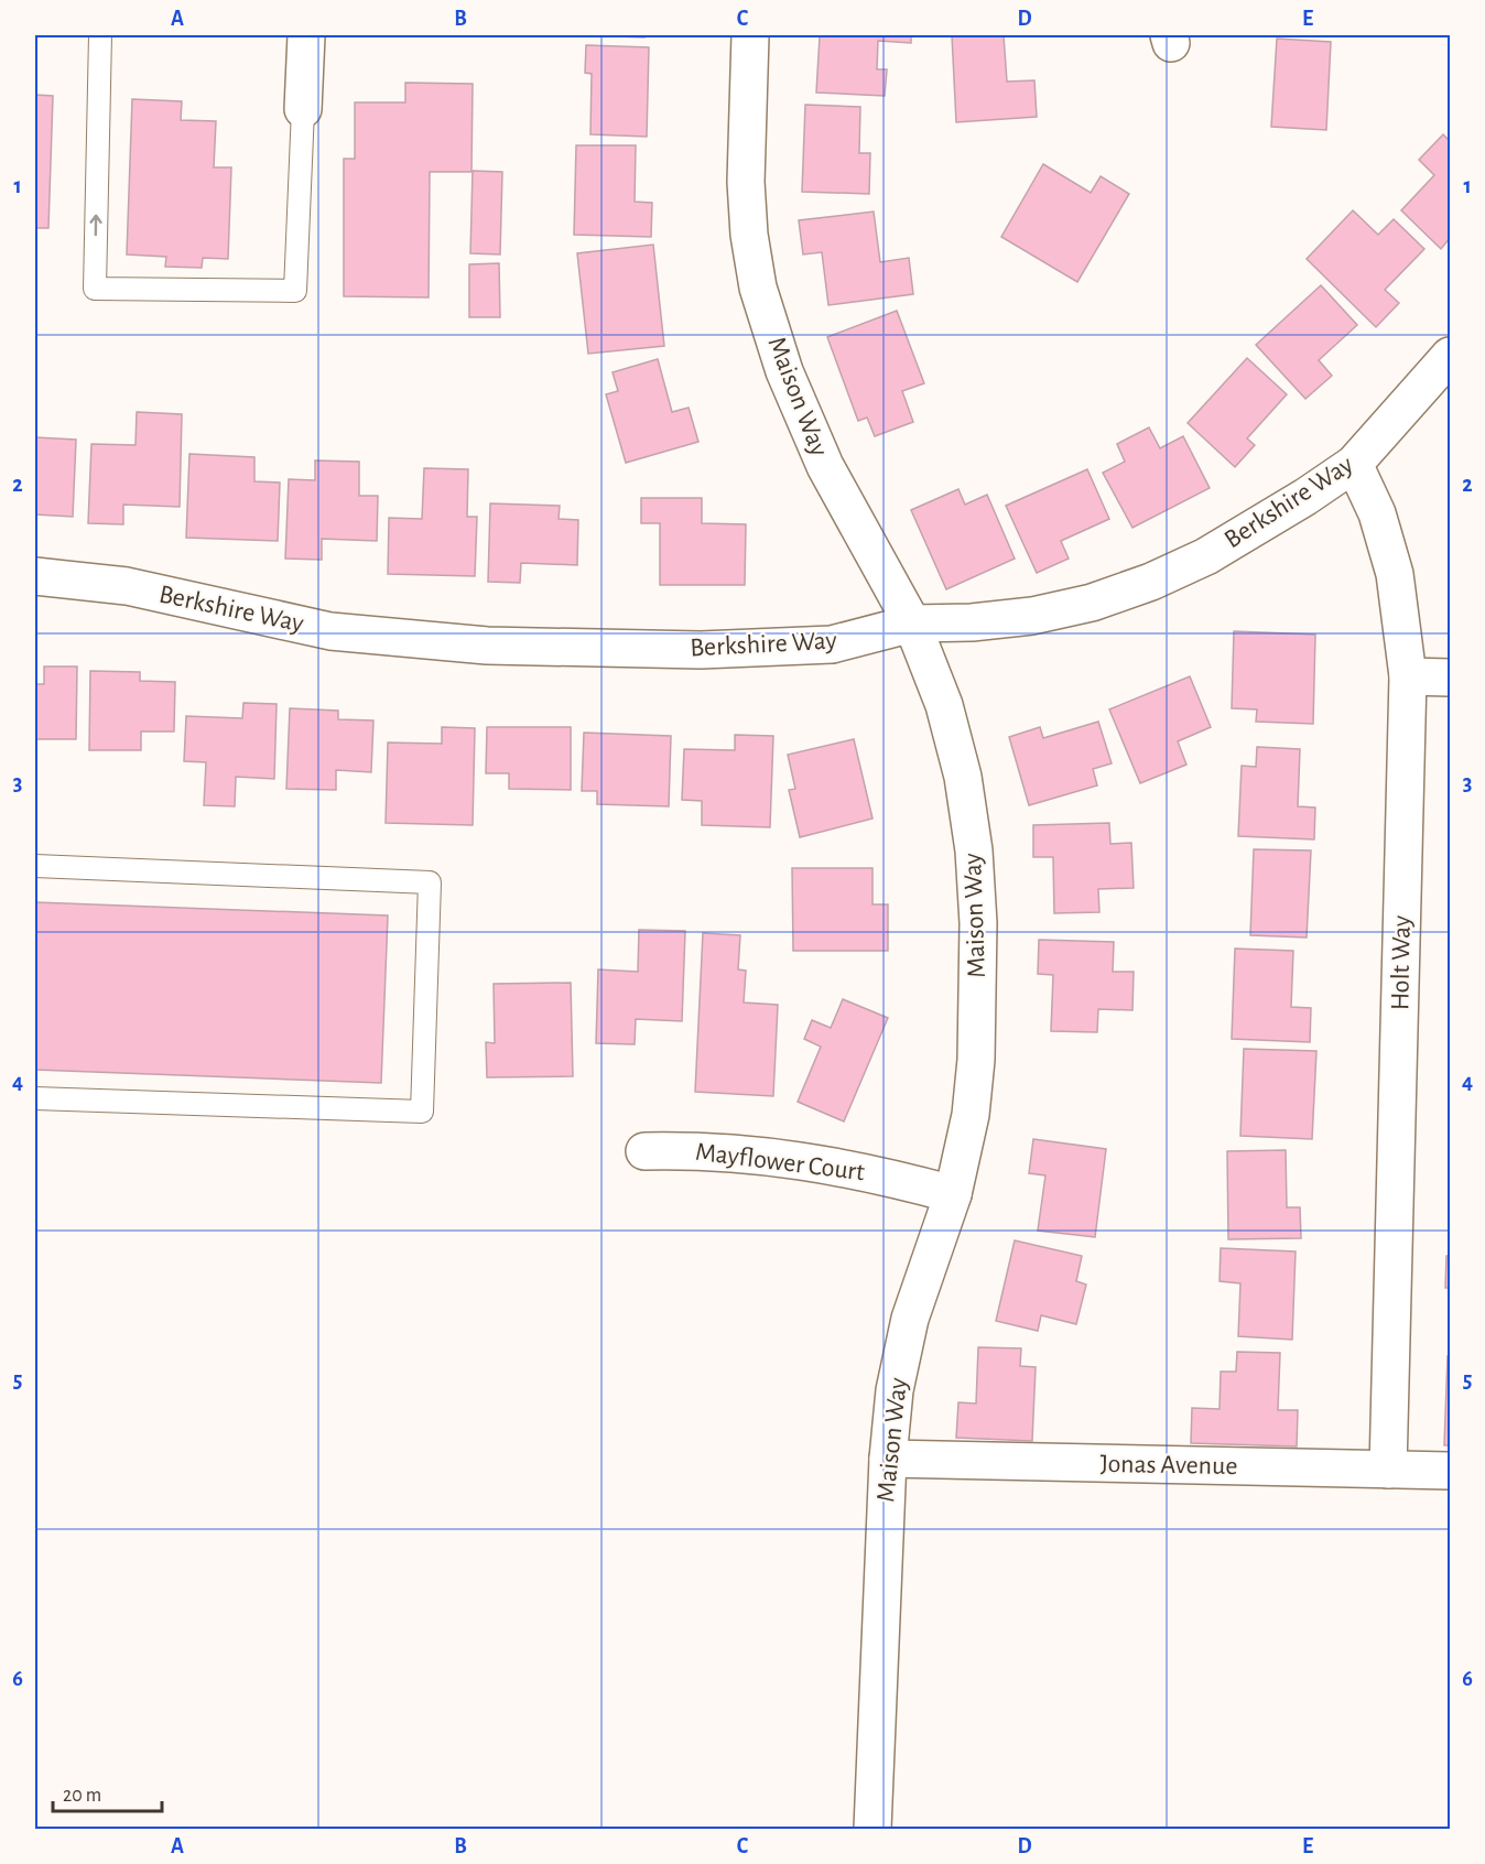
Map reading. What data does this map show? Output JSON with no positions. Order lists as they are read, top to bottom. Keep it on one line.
{"streets":{"street":["Maison Way","Berkshire Way","Holt Way","Mayflower Court","Jonas Avenue"]},"crossings":[["Maison Way","Berkshire Way"],["Maison Way","Mayflower Court"],["Maison Way","Jonas Avenue"],["Berkshire Way","Holt Way"],["Holt Way","Jonas Avenue"]],"scale_bar":"20 m","grid":{"columns":["A","B","C","D","E"],"rows":["1","2","3","4","5","6"]}}
